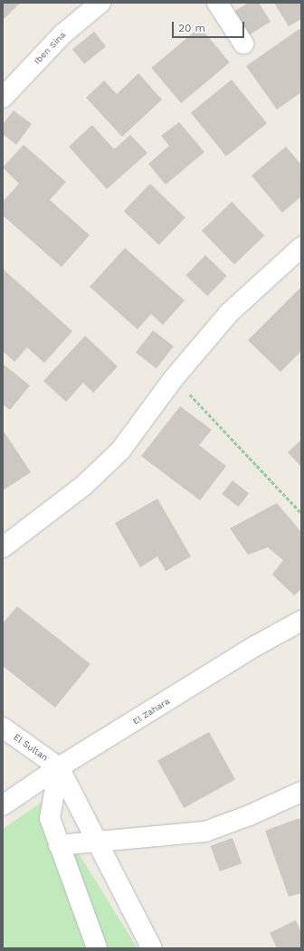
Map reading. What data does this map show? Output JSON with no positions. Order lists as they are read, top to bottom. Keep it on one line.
{"streets":{"street":["Iben Sina","El Zahara","El Sultan"]},"crossings":[["El Zahara","El Sultan"]],"scale_bar":"20 m"}
